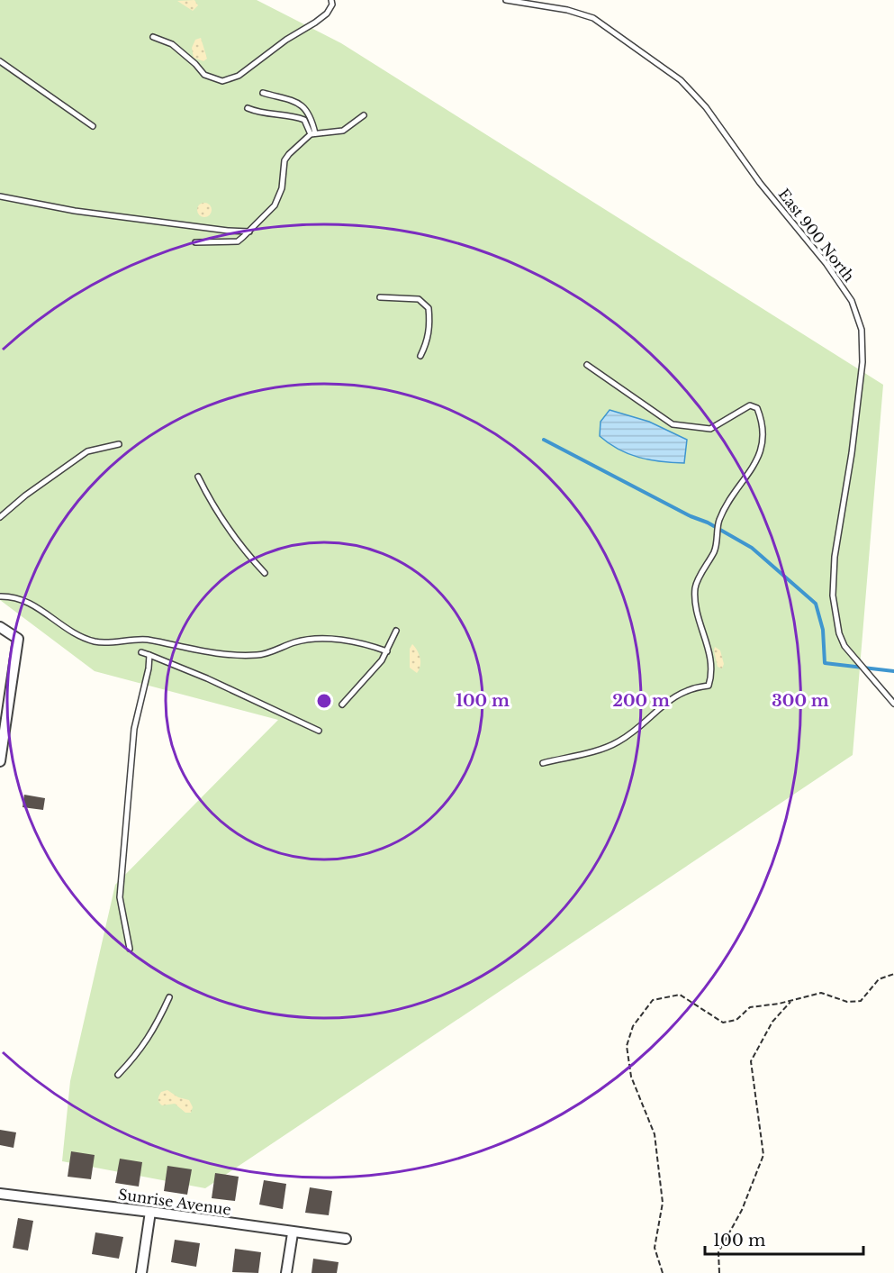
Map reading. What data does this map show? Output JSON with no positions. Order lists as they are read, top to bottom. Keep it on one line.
{"streets":{"street":["Sunrise Avenue"],"lane":["East 900 North"]},"scale_bar":"100 m","rings":["100 m","200 m","300 m"]}
